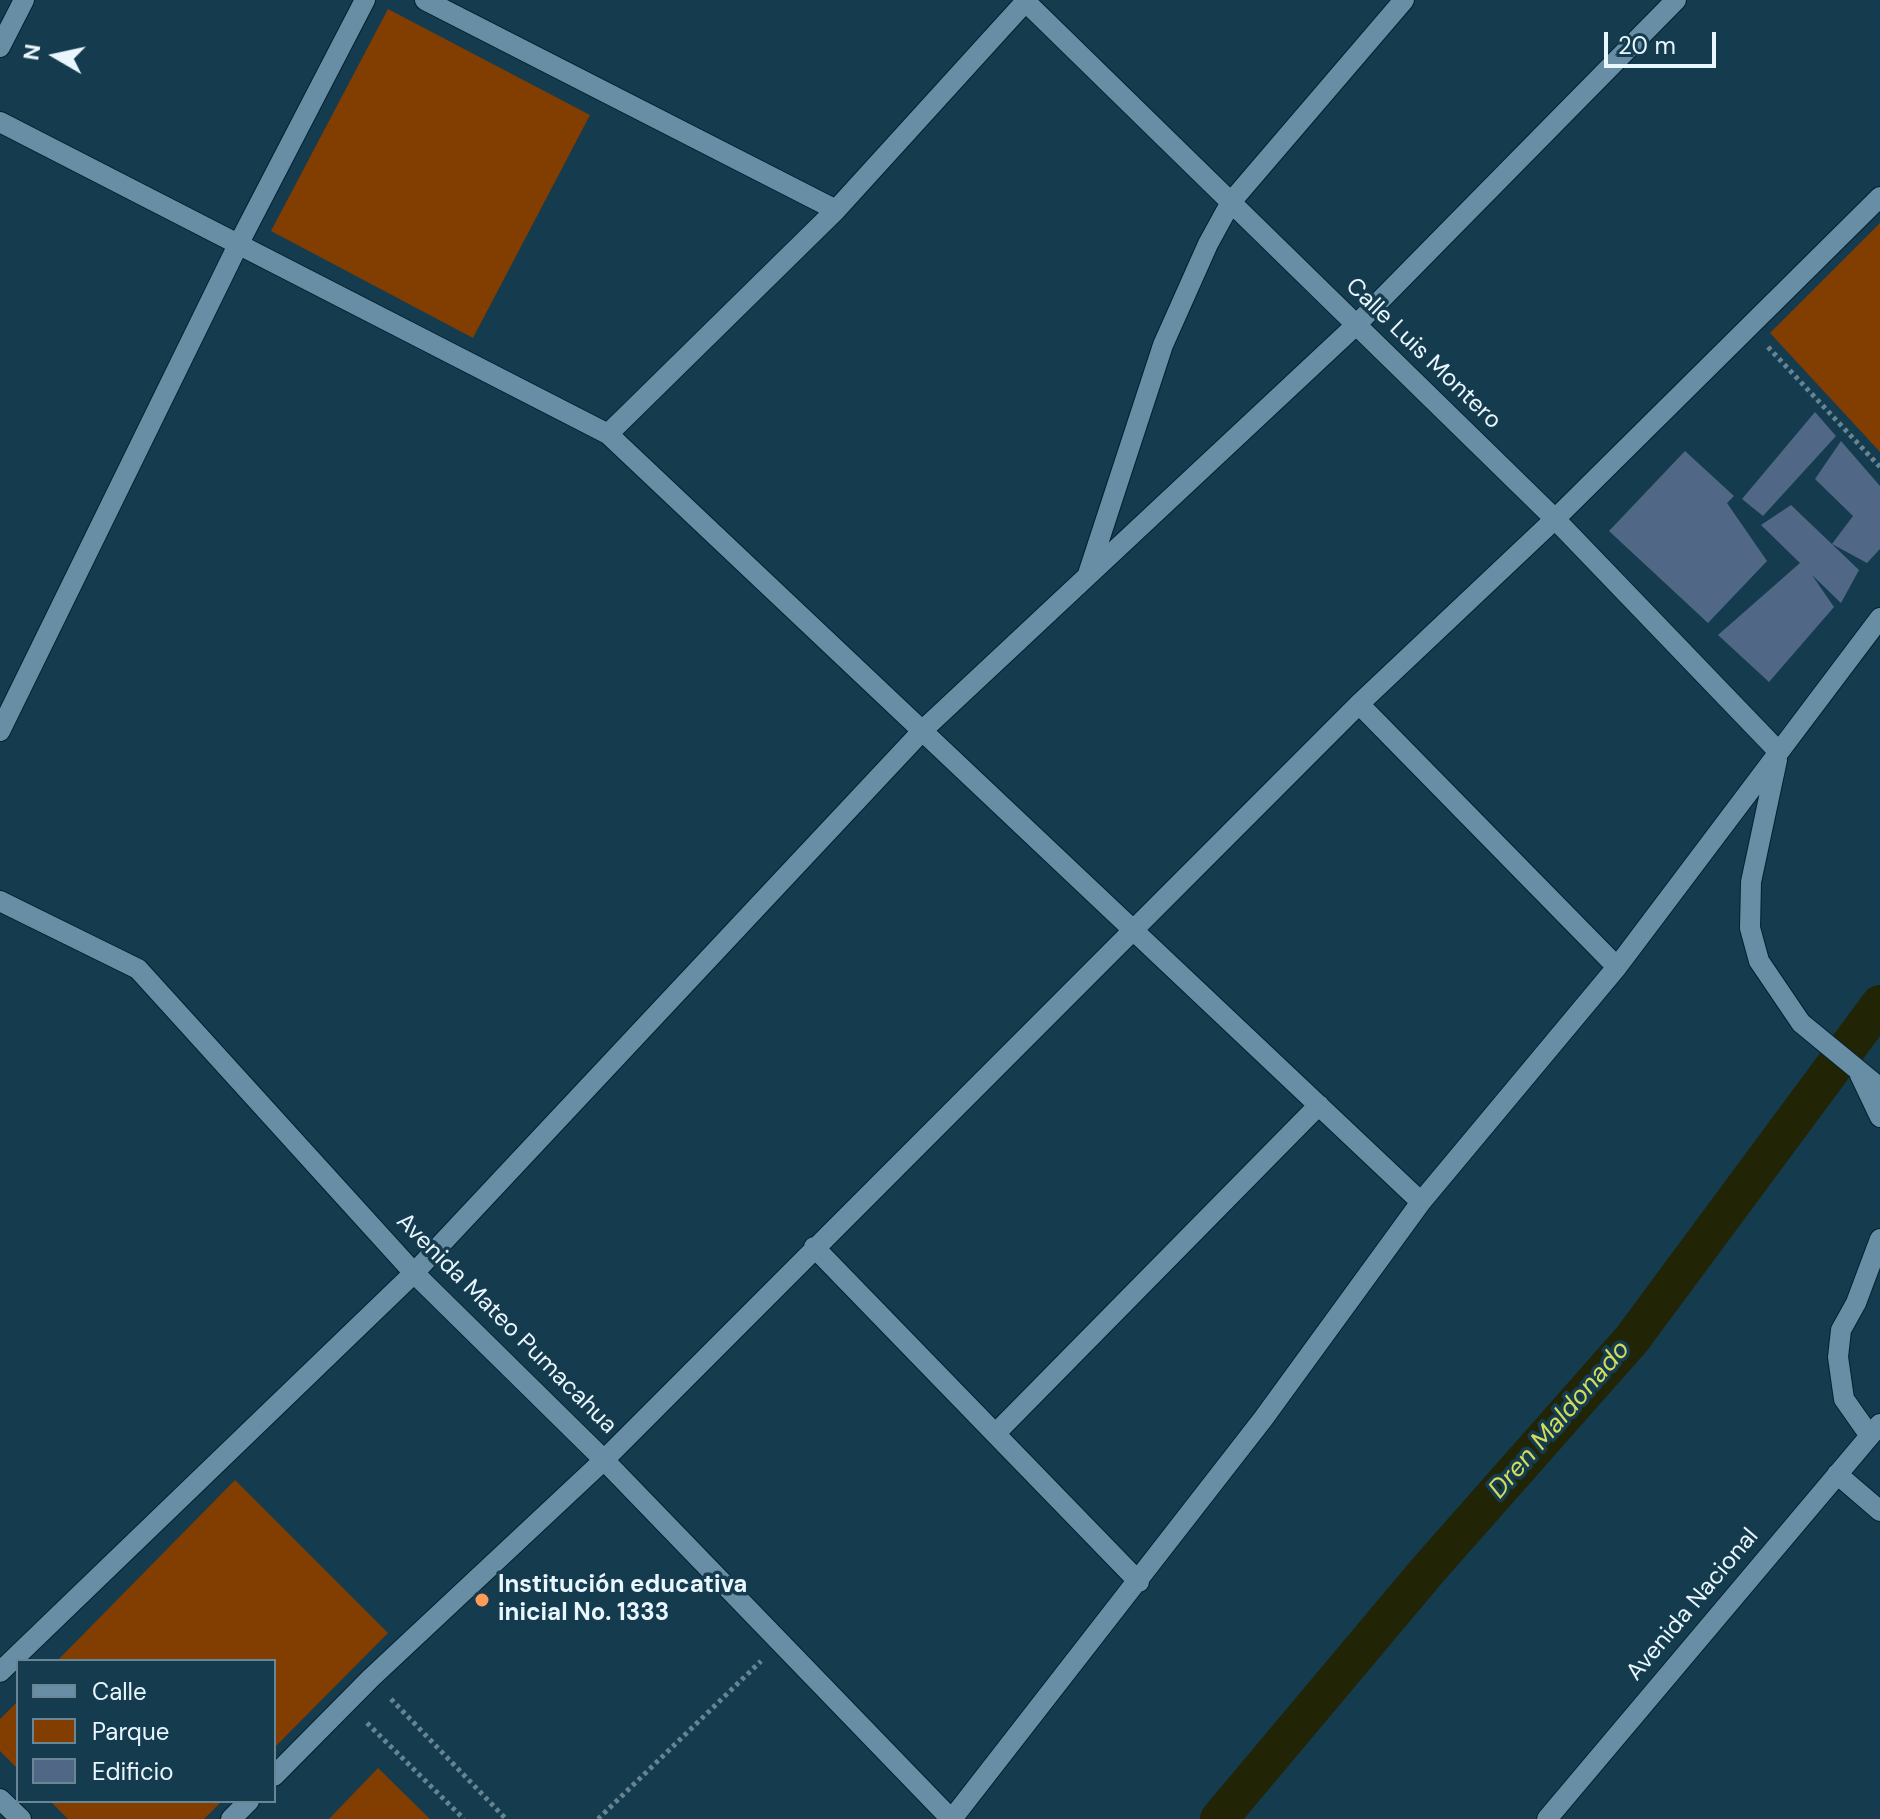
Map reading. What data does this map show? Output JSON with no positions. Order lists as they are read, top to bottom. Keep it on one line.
{"streets":{"street":["Calle Luis Montero","Avenida Mateo Pumacahua","Avenida Nacional"]},"water":["Dren Maldonado"],"places":["Institución educativa inicial No. 1333"],"legend":["Calle","Parque","Edificio"],"scale_bar":"20 m","north":"left"}
